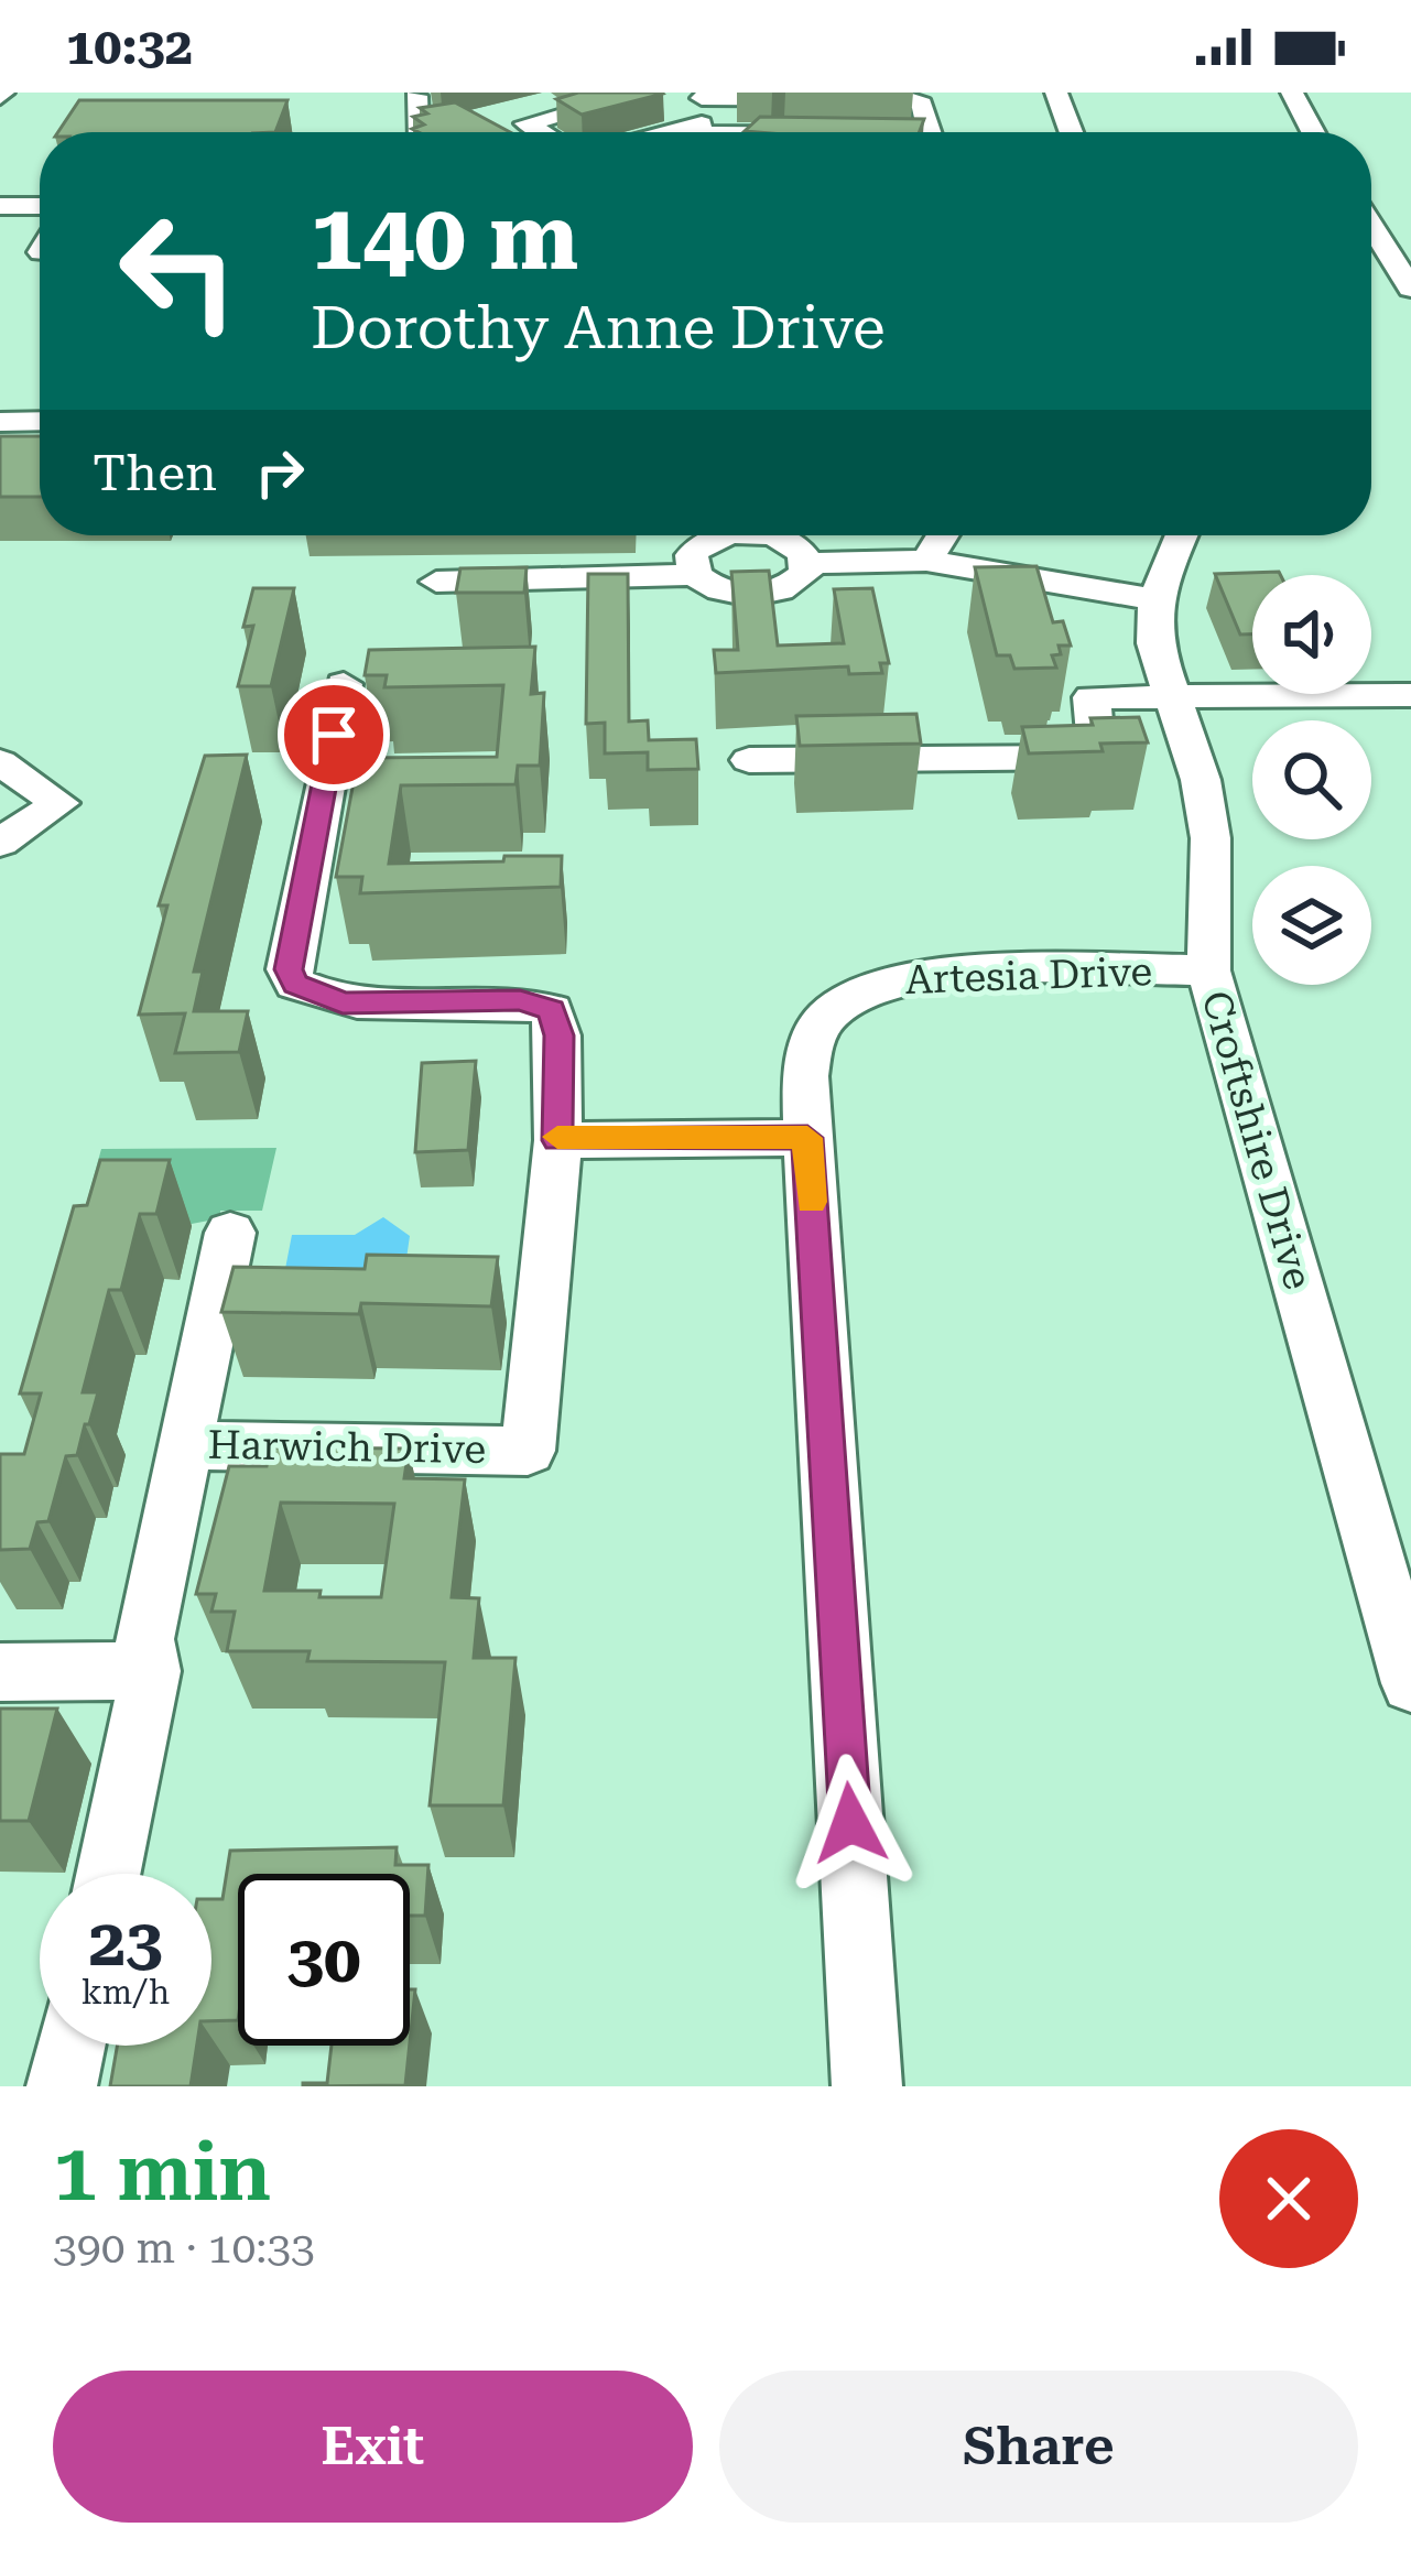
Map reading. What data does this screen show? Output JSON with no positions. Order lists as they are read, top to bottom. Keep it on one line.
{"streets":{"street":["Artesia Drive","Croftshire Drive","Harwich Drive"]},"crossings":[["Artesia Drive","Croftshire Drive"]],"page":{"status":"10:32","turn":["140 m","Dorothy Anne Drive"],"then":"Then","speed":"23 km/h","limit":"30","heading":["1 min","390 m · 10:33"],"buttons":["Exit","Share"]}}
